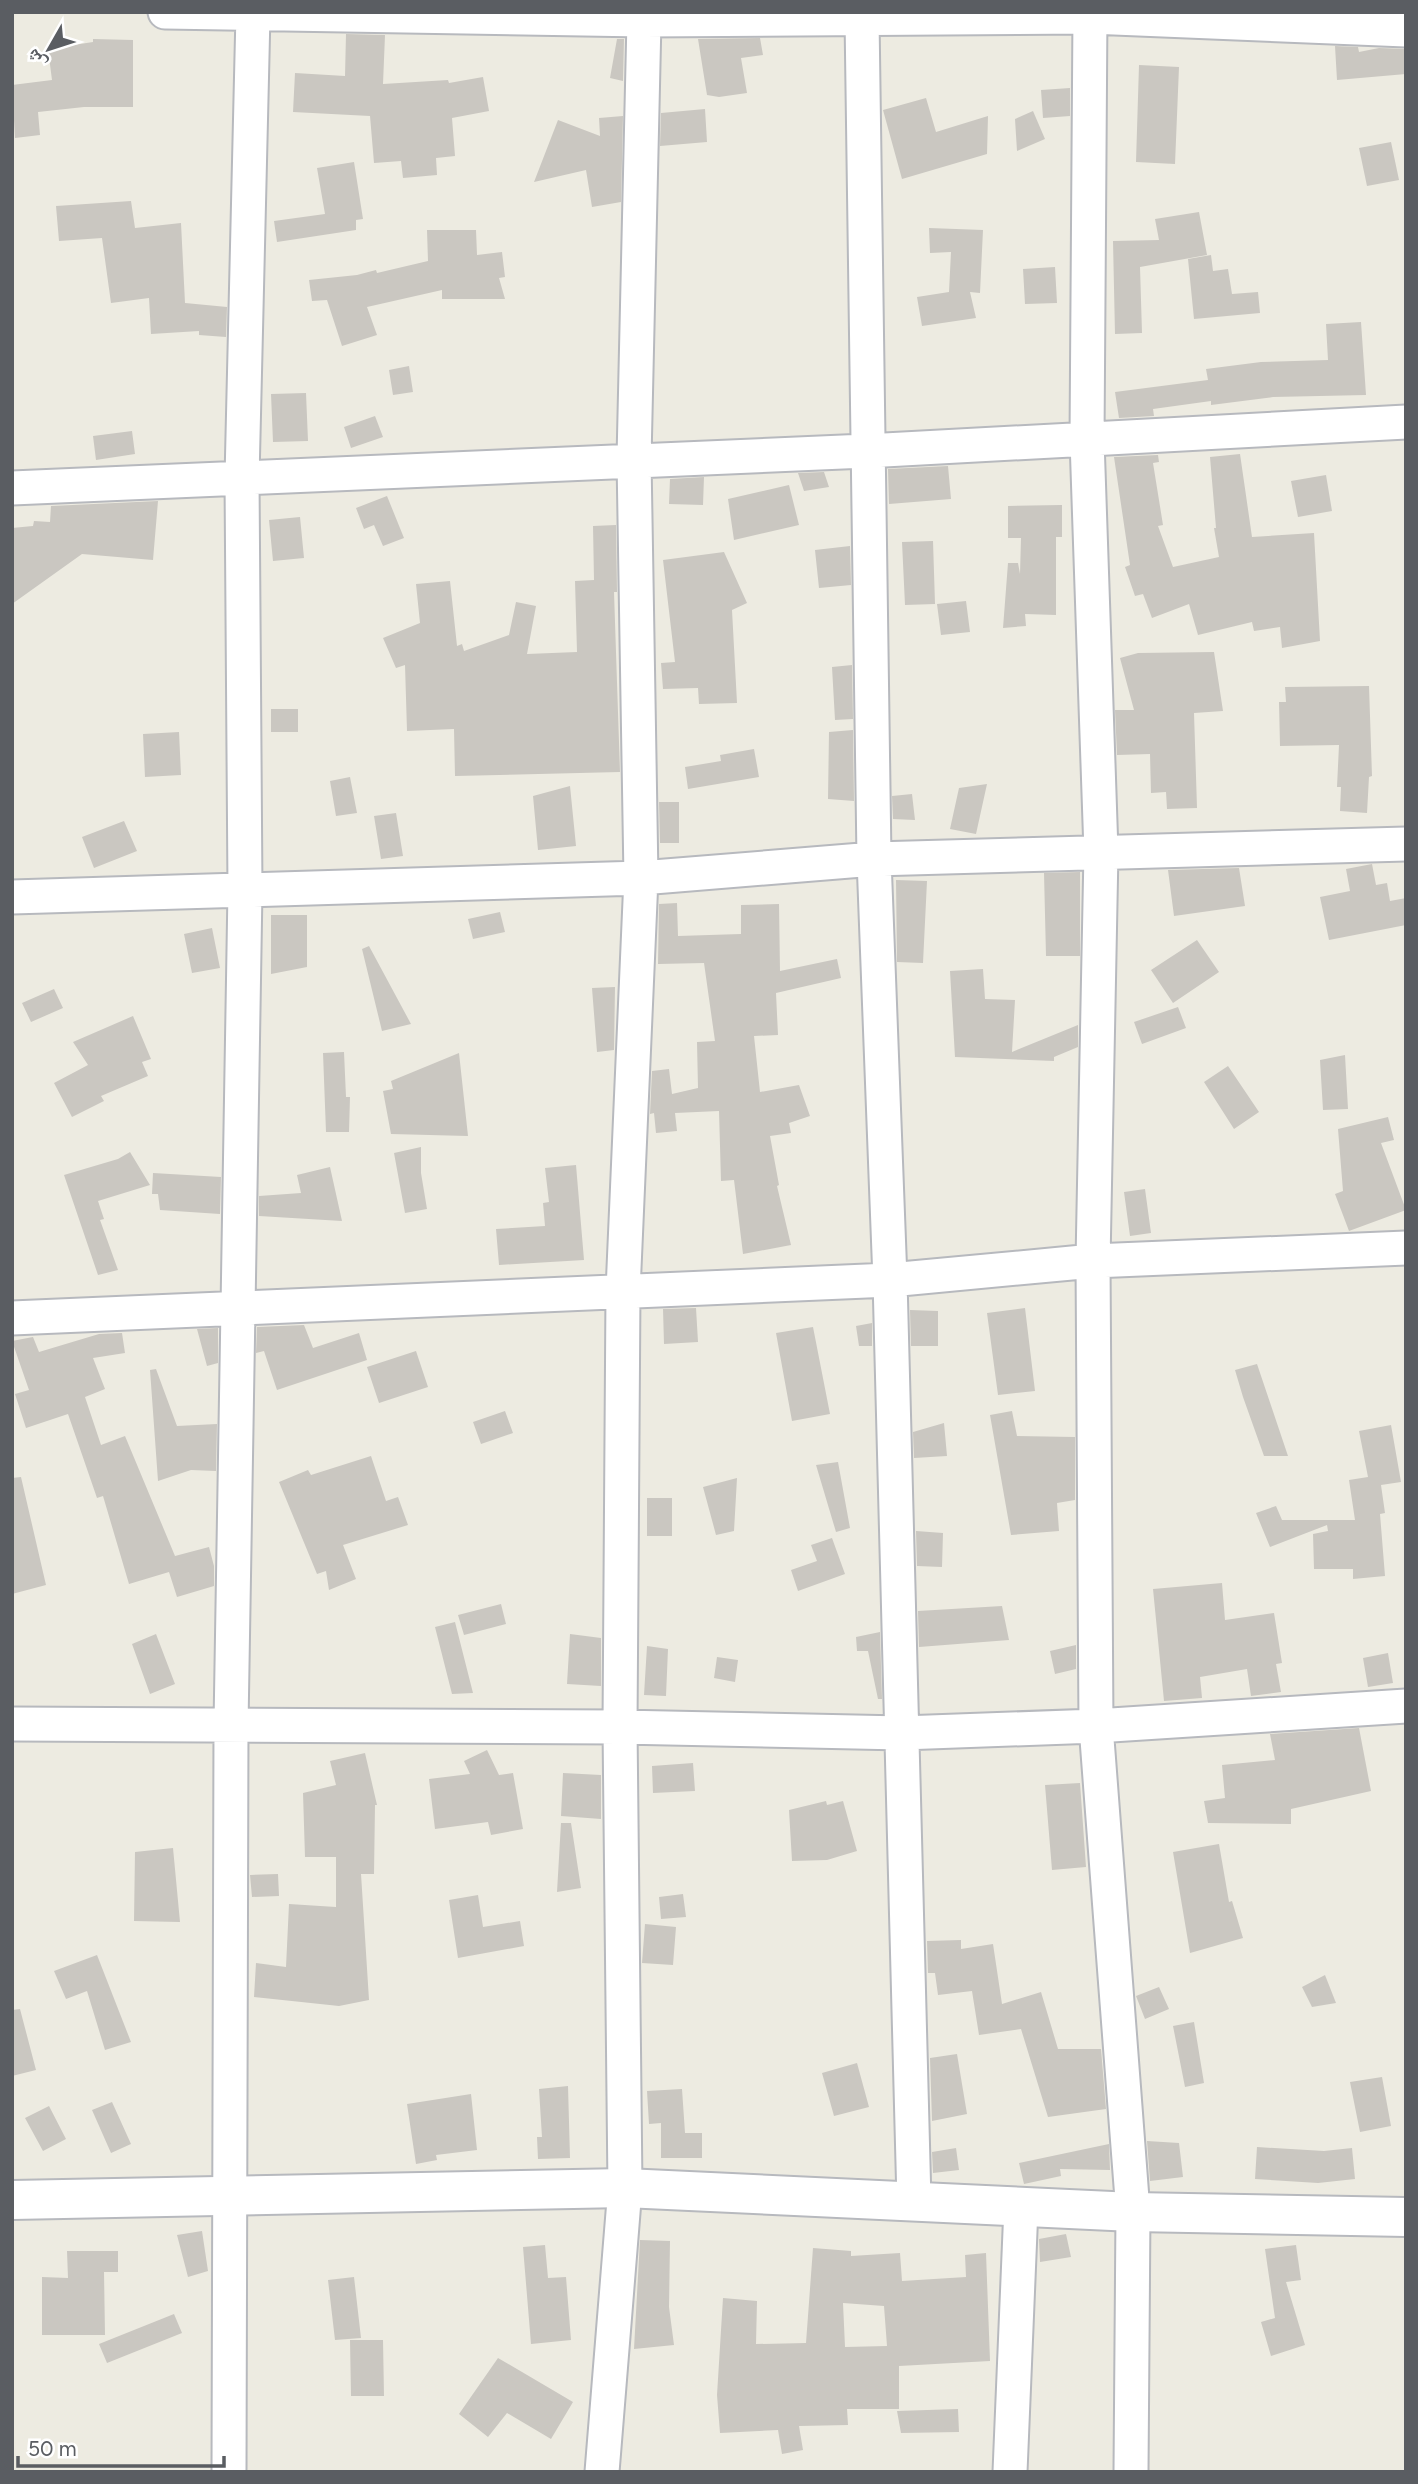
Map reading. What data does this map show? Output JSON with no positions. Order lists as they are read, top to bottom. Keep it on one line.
{"scale_bar":"50 m","north":"bottom left"}
